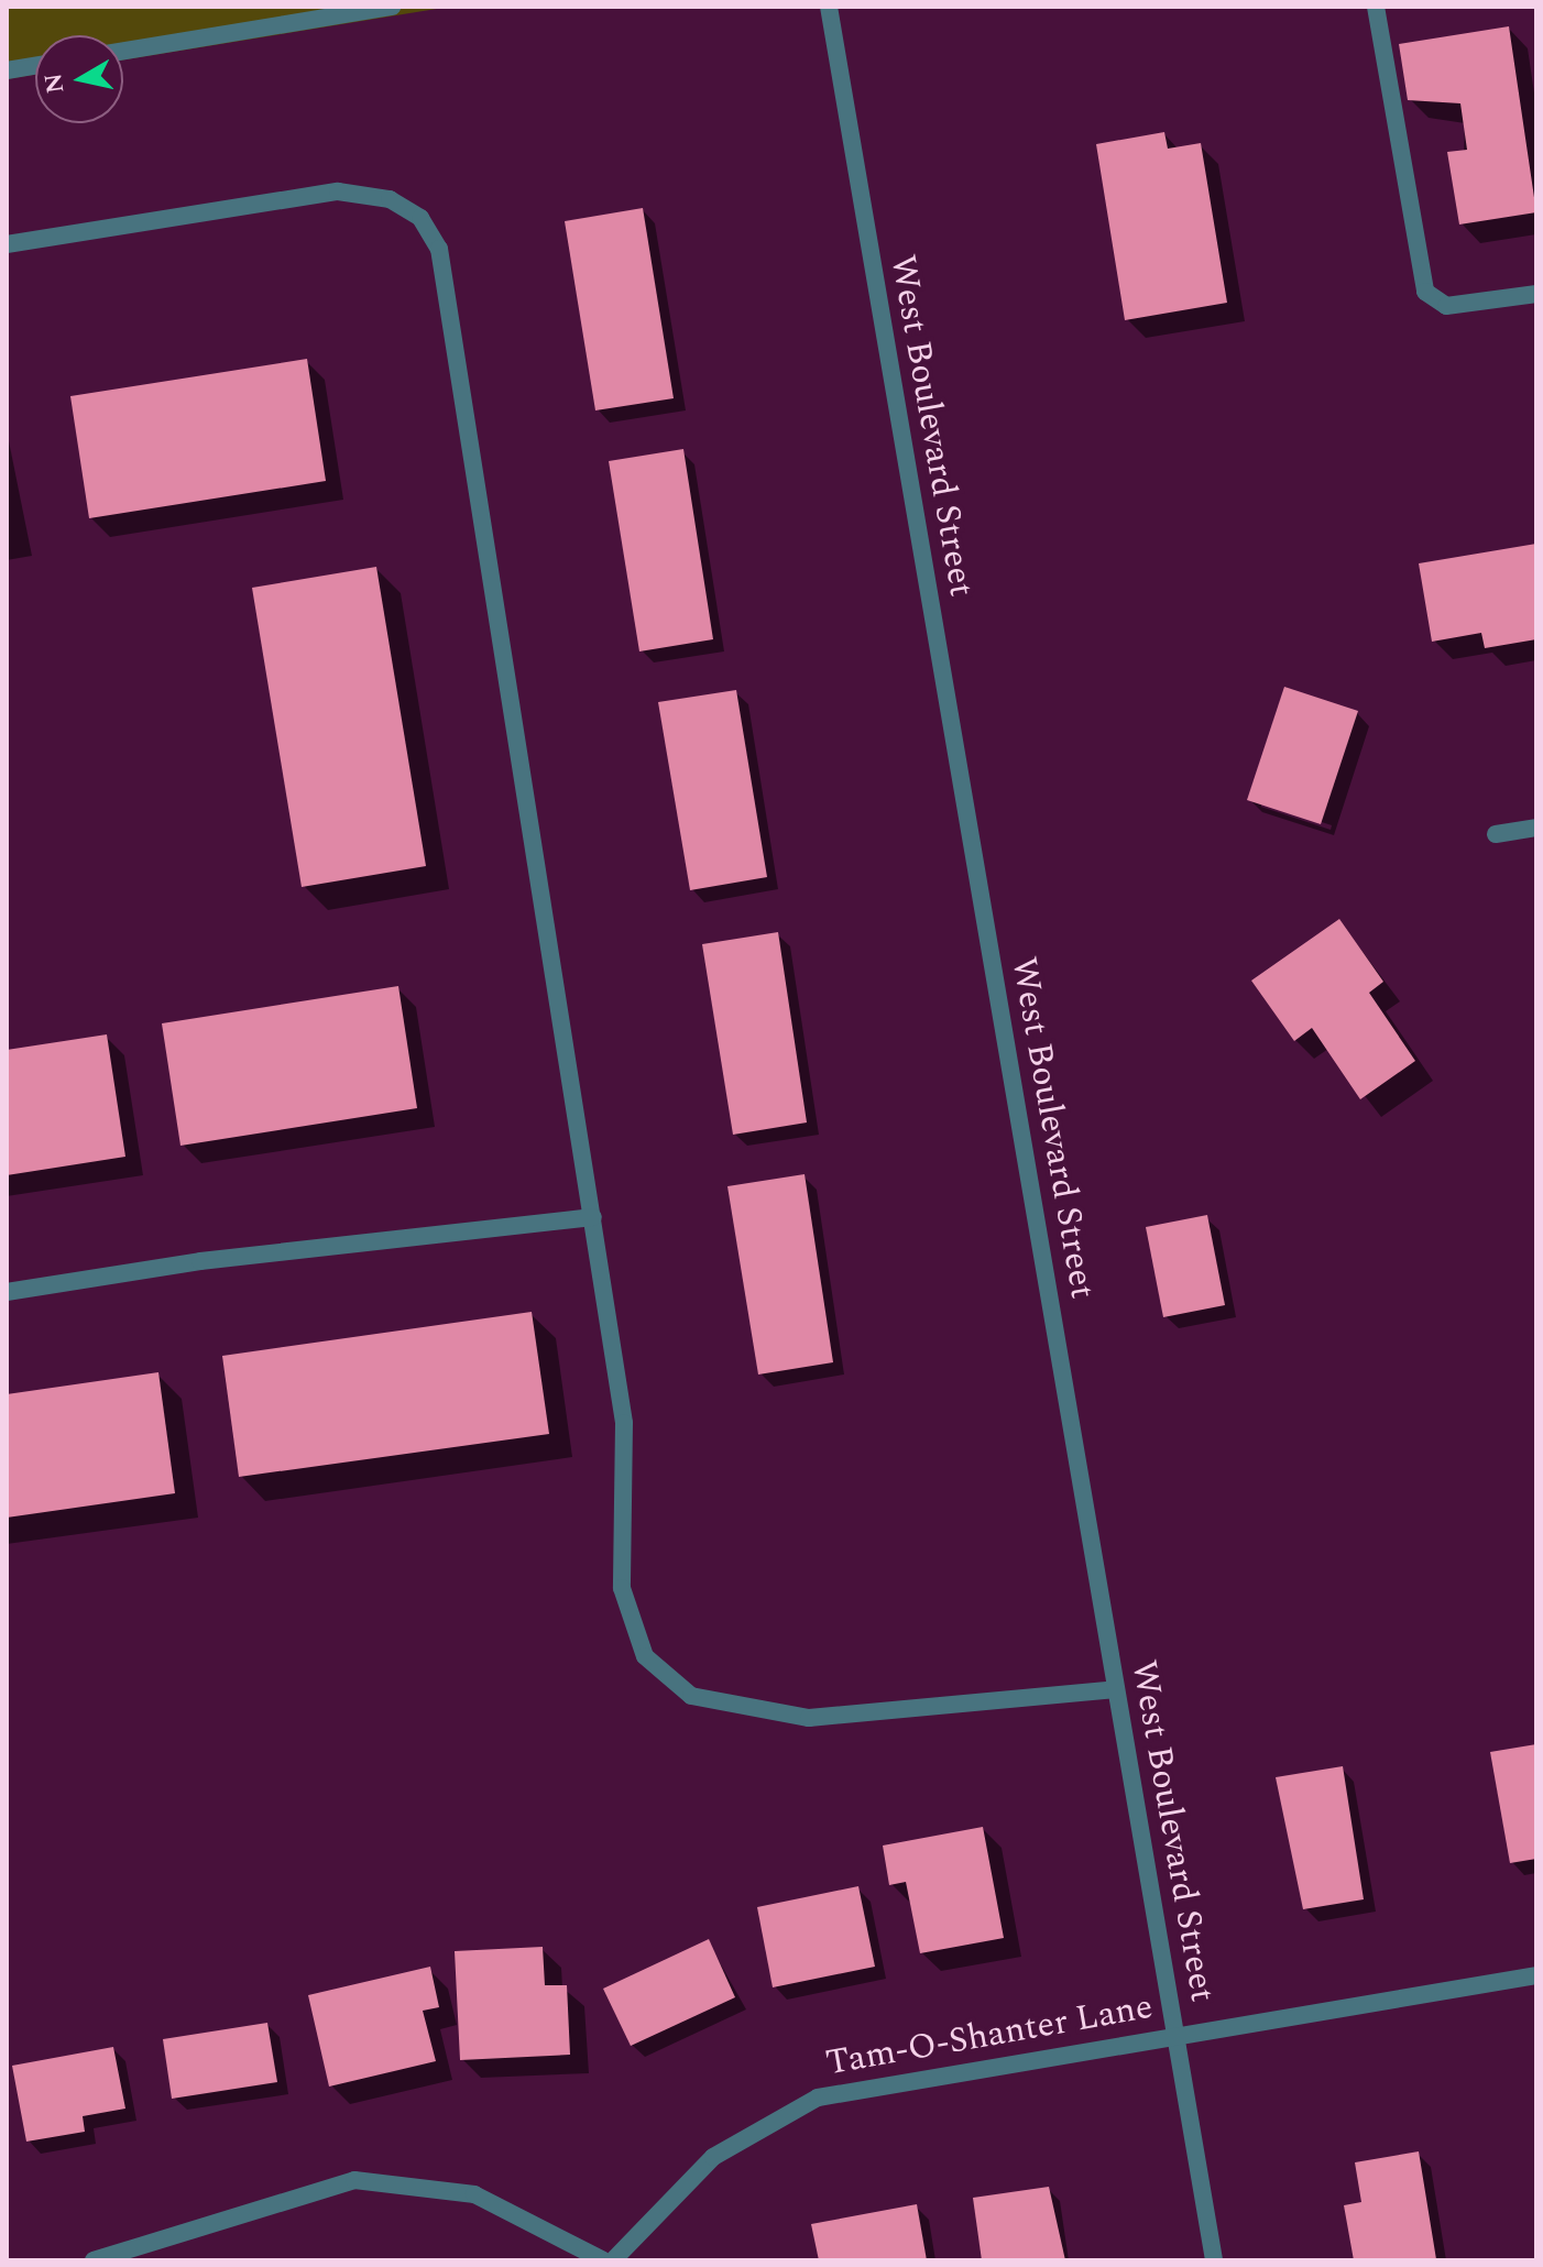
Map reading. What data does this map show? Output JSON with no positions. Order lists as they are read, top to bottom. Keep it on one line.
{"streets":{"street":["West Boulevard Street","Tam-O-Shanter Lane"]},"crossings":[["West Boulevard Street","Tam-O-Shanter Lane"]],"north":"left"}
